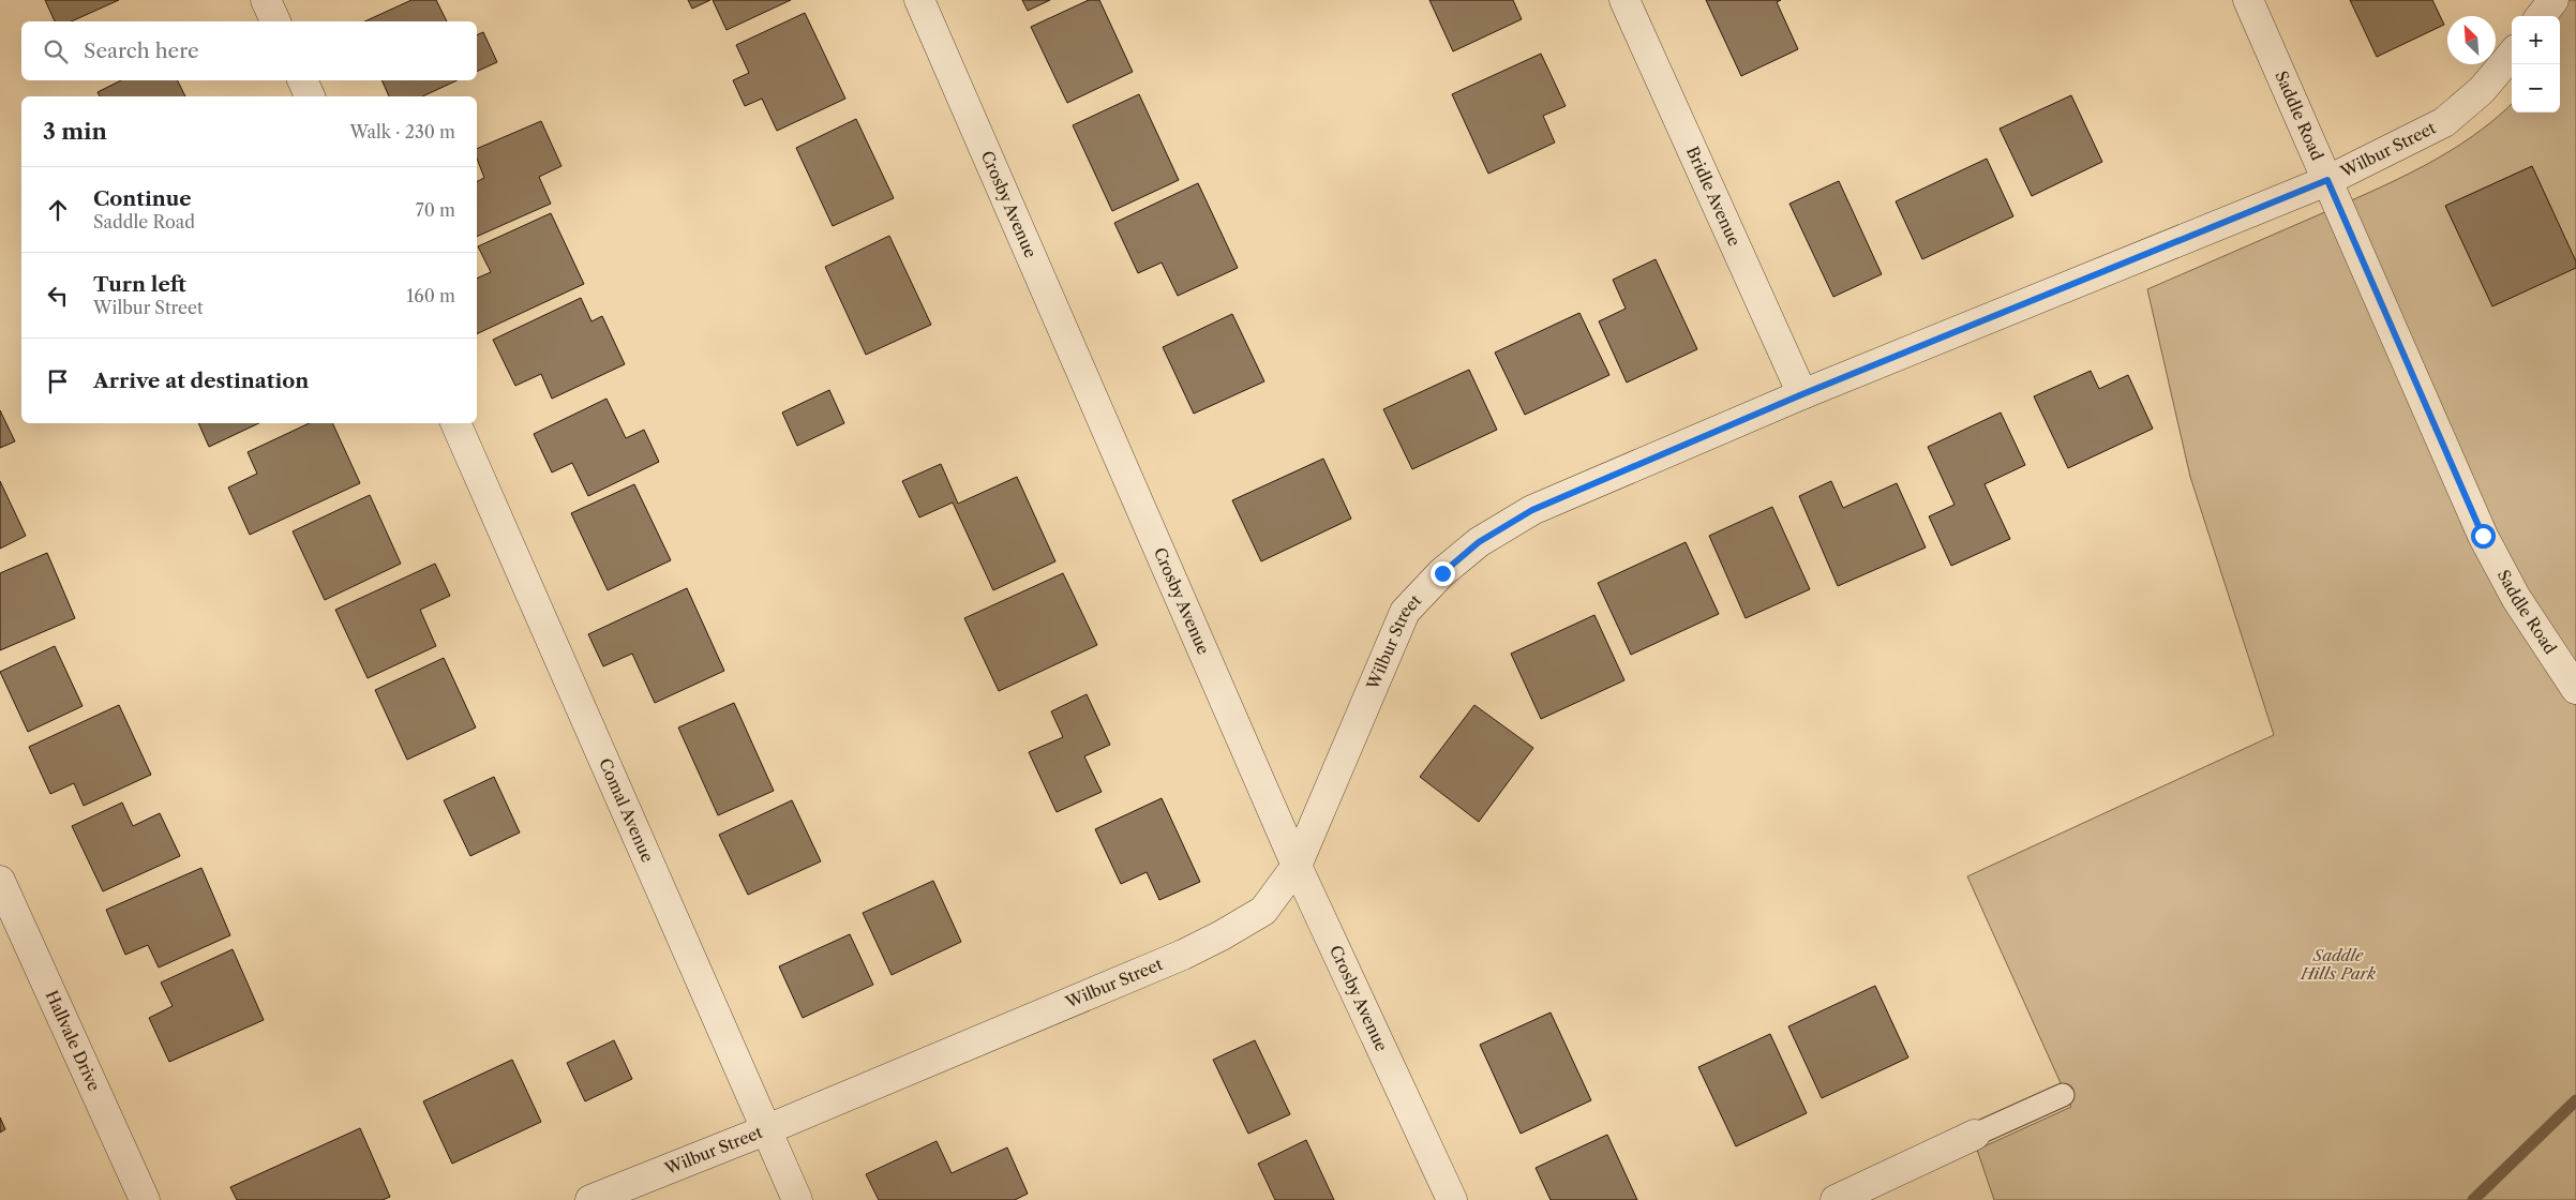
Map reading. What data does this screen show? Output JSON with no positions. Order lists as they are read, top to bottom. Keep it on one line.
{"streets":{"street":["Saddle Road","Wilbur Street","Bridle Avenue","Crosby Avenue","Comal Avenue","Hallvale Drive"]},"crossings":[["Saddle Road","Wilbur Street"],["Wilbur Street","Bridle Avenue"],["Wilbur Street","Crosby Avenue"],["Wilbur Street","Comal Avenue"]],"parks":["Saddle Hills Park"],"north":"top left","page":{"map_buttons":["+","−"],"search":"Search here","heading":["3 min","Walk · 230 m"],"list":[["Continue","Saddle Road","70 m"],["Turn left","Wilbur Street","160 m"],"Arrive at destination"]}}
